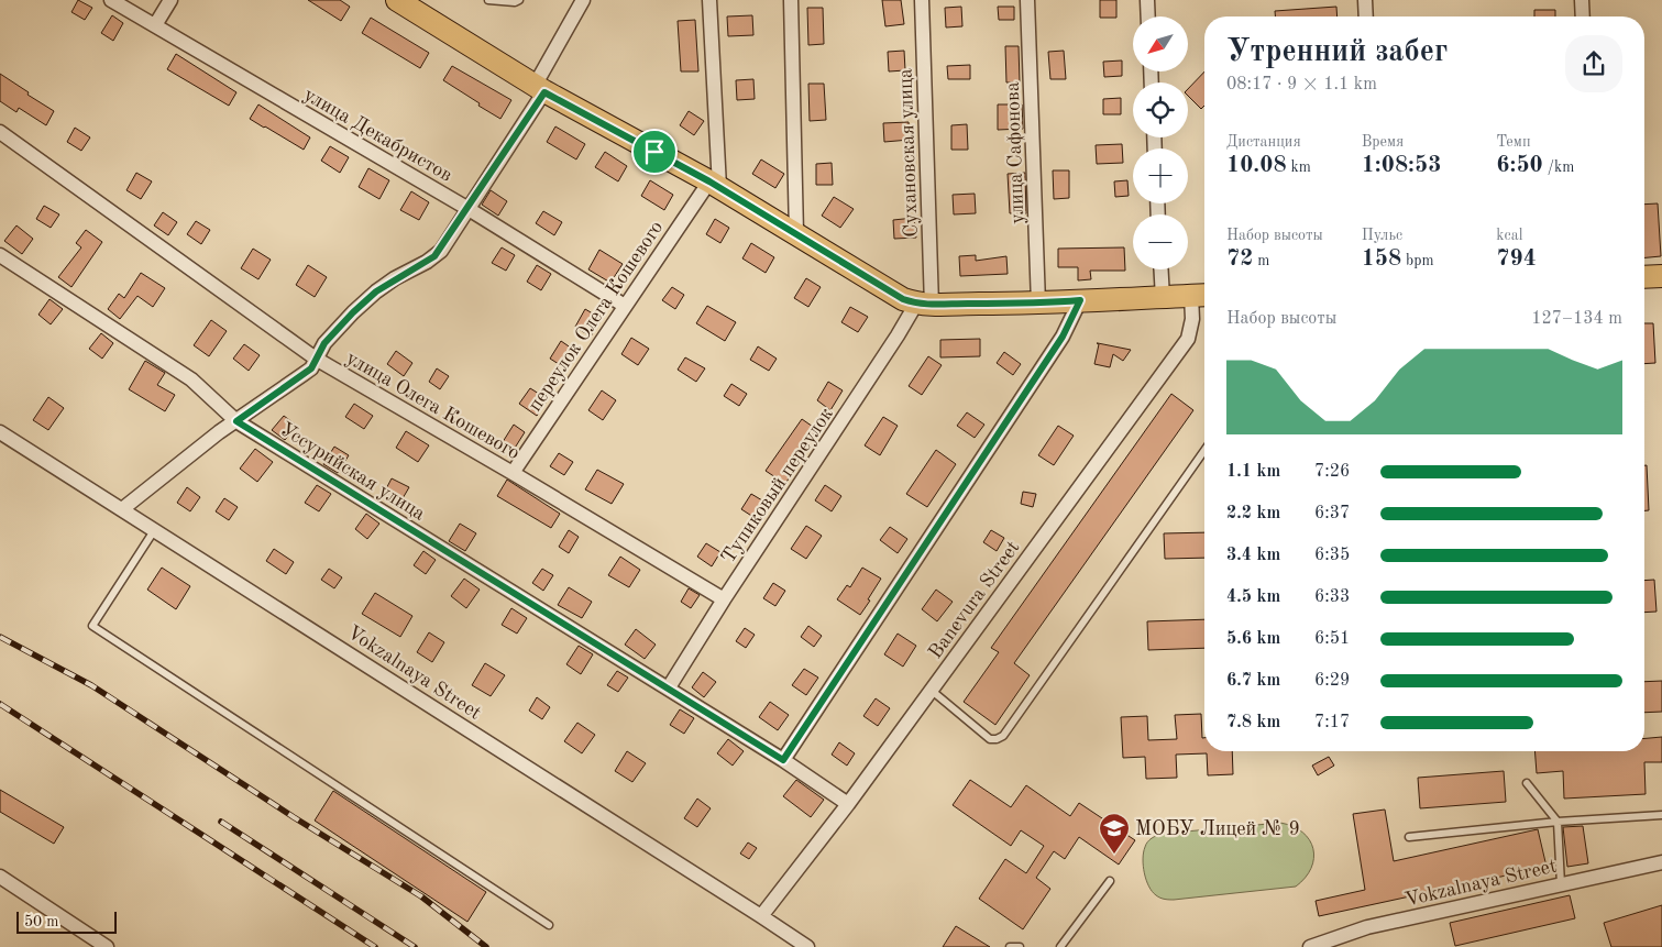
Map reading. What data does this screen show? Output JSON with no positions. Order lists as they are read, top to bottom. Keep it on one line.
{"streets":{"street":["улица Декабристов","Сухановская улица","улица Сафонова","переулок Олега Кошевого","улица Олега Кошевого","Уссурийская улица","Тупиковый переулок","Banevura Street","Vokzalnaya Street"]},"crossings":[["улица Декабристов","переулок Олега Кошевого"],["Сухановская улица","Тупиковый переулок"],["переулок Олега Кошевого","улица Олега Кошевого"],["улица Олега Кошевого","Тупиковый переулок"],["Уссурийская улица","Тупиковый переулок"],["Уссурийская улица","Banevura Street"],["Banevura Street","Vokzalnaya Street"]],"places":{"school or university":["МОБУ Лицей № 9"]},"scale_bar":"50 m","north":"bottom left","page":{"map_buttons":["+","−"],"heading":["Утренний забег","08:17 · 9 × 1.1 km"],"stats":[["Дистанция","10.08 km"],["Время","1:08:53"],["Темп","6:50 /km"],["Набор высоты","72 m"],["Пульс","158 bpm"],["kcal","794"]],"chart":["Набор высоты","127–134 m"],"list":[{"name":"1.1 km","note":"7:26"},{"name":"2.2 km","note":"6:37"},{"name":"3.4 km","note":"6:35"},{"name":"4.5 km","note":"6:33"},{"name":"5.6 km","note":"6:51"},{"name":"6.7 km","note":"6:29"},{"name":"7.8 km","note":"7:17"}],"scale":"50 m"}}
